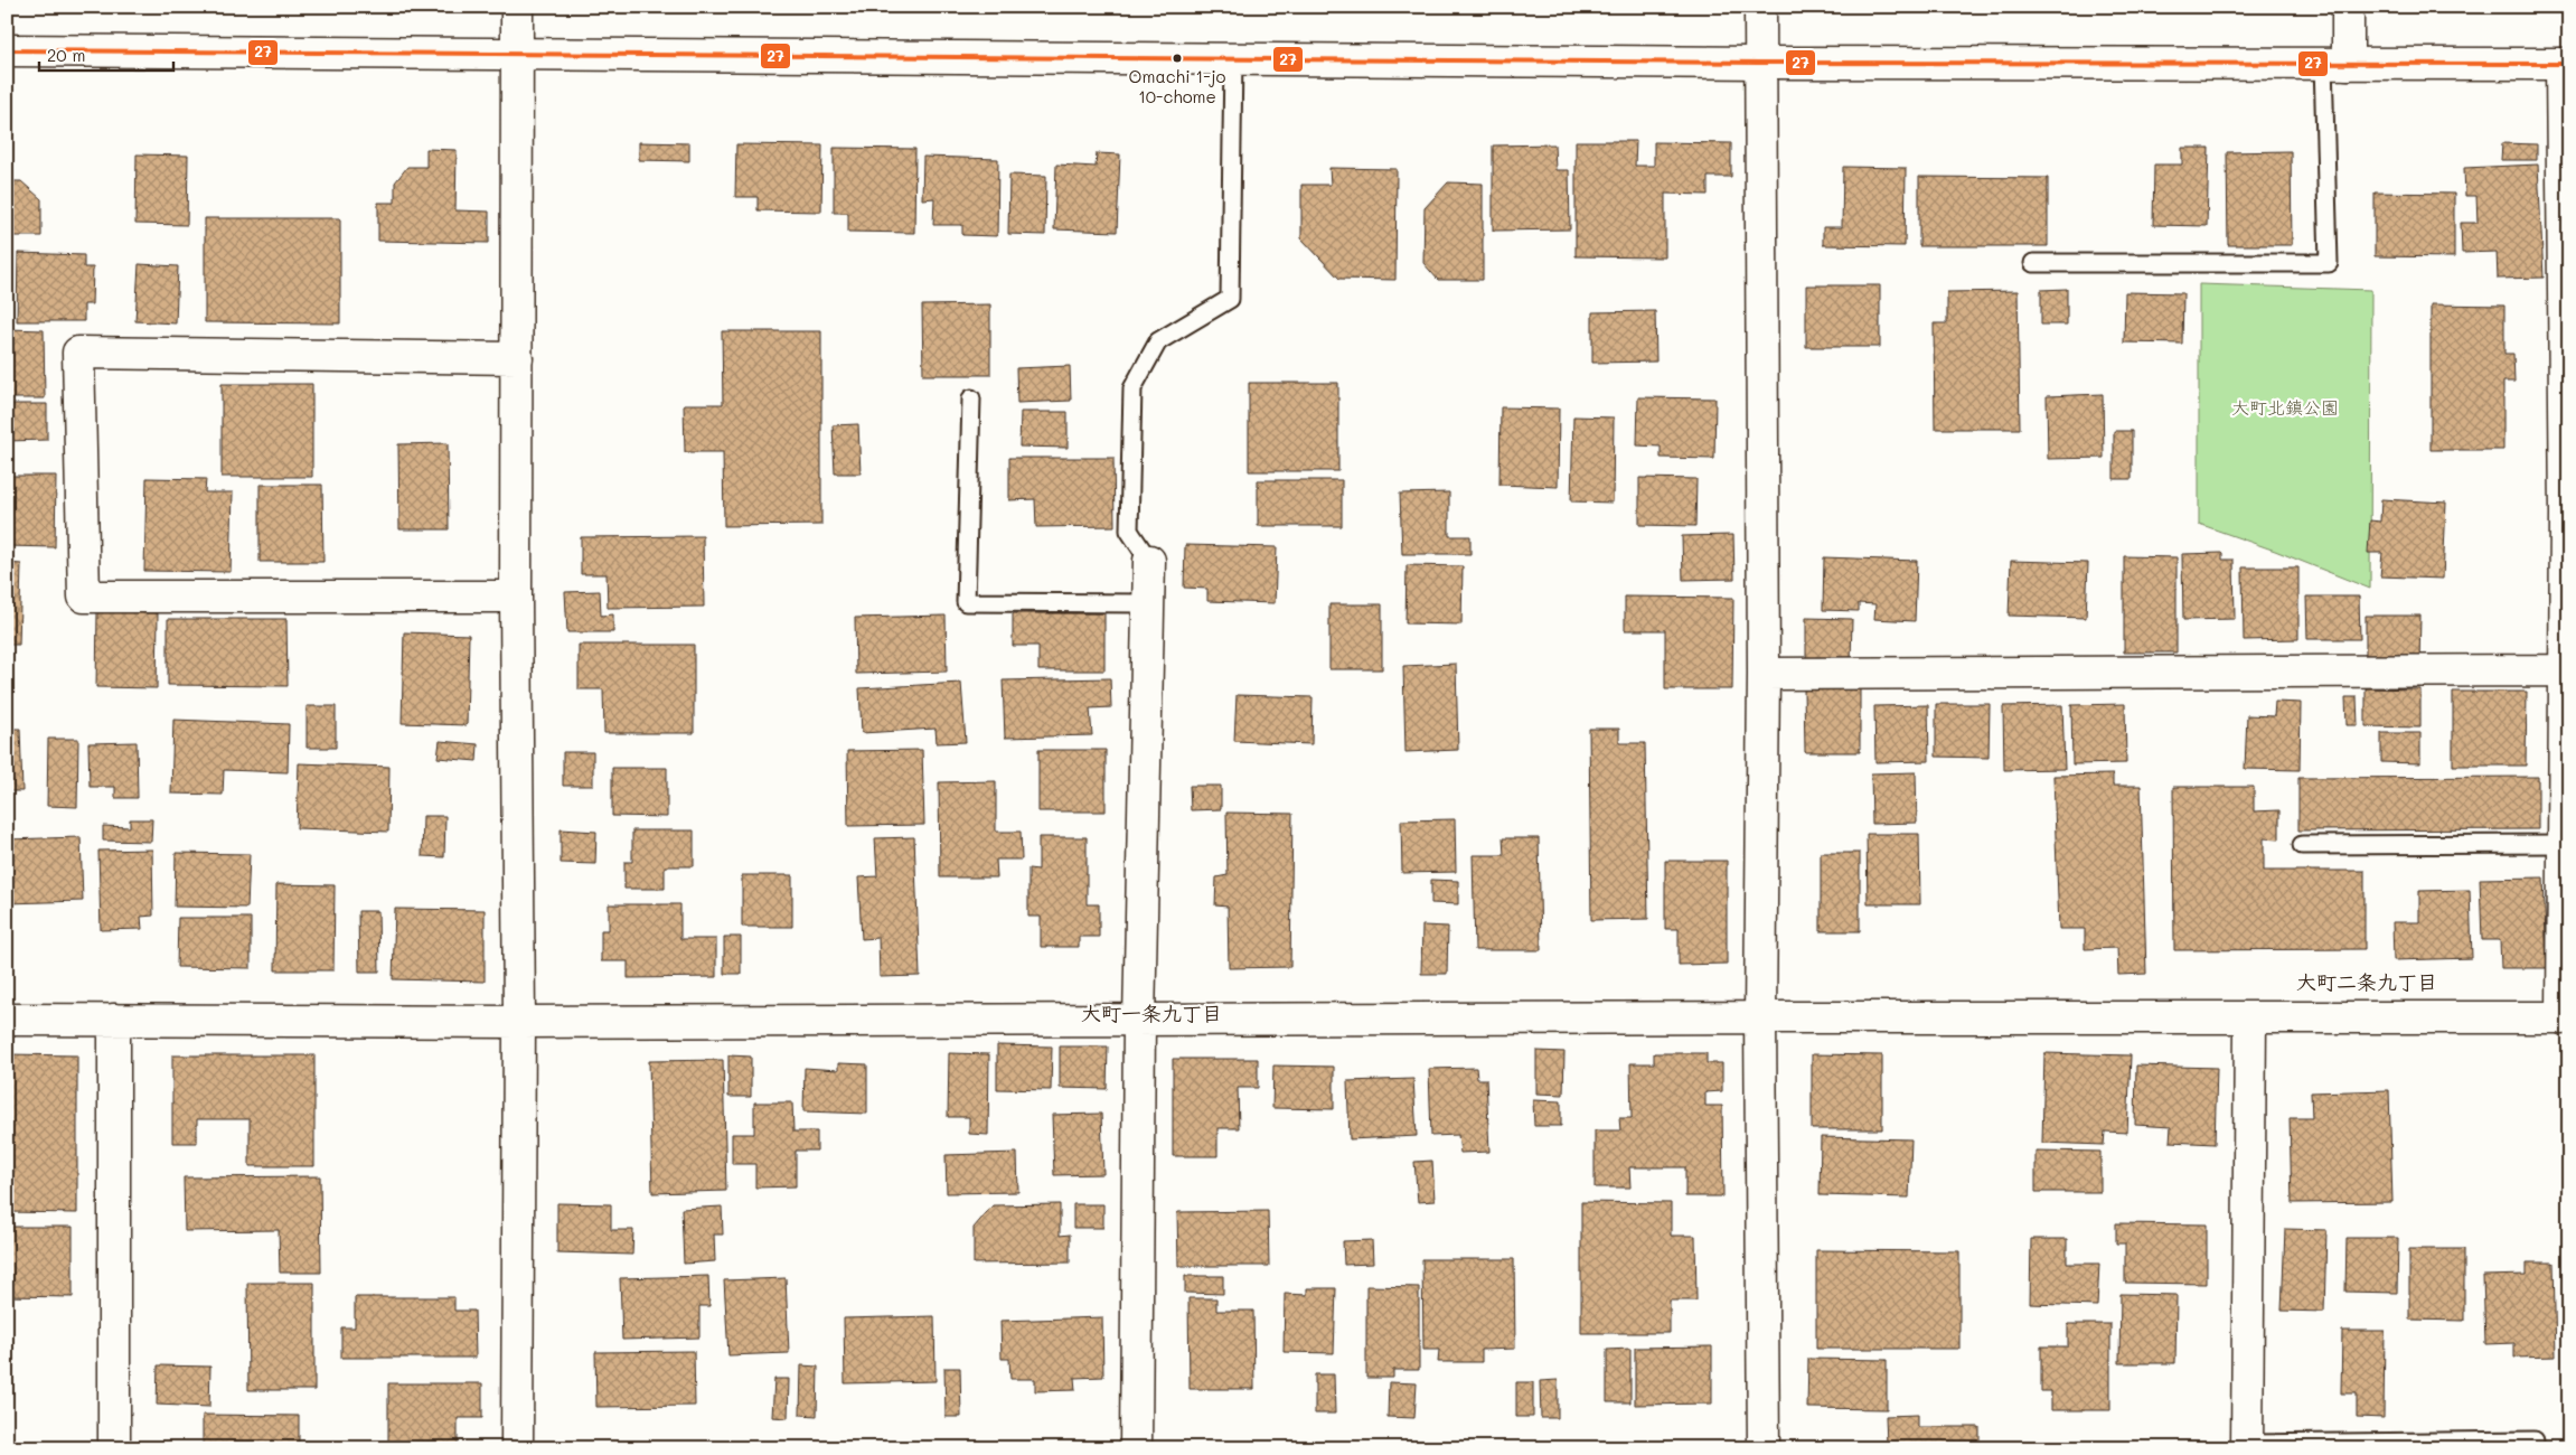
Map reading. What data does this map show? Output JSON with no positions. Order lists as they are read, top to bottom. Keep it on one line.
{"districts":["大町二条九丁目","大町一条九丁目"],"parks":["大町北鎮公園"],"places":["Omachi 1-jo 10-chome"],"lines":["transit line 27"],"scale_bar":"20 m"}
